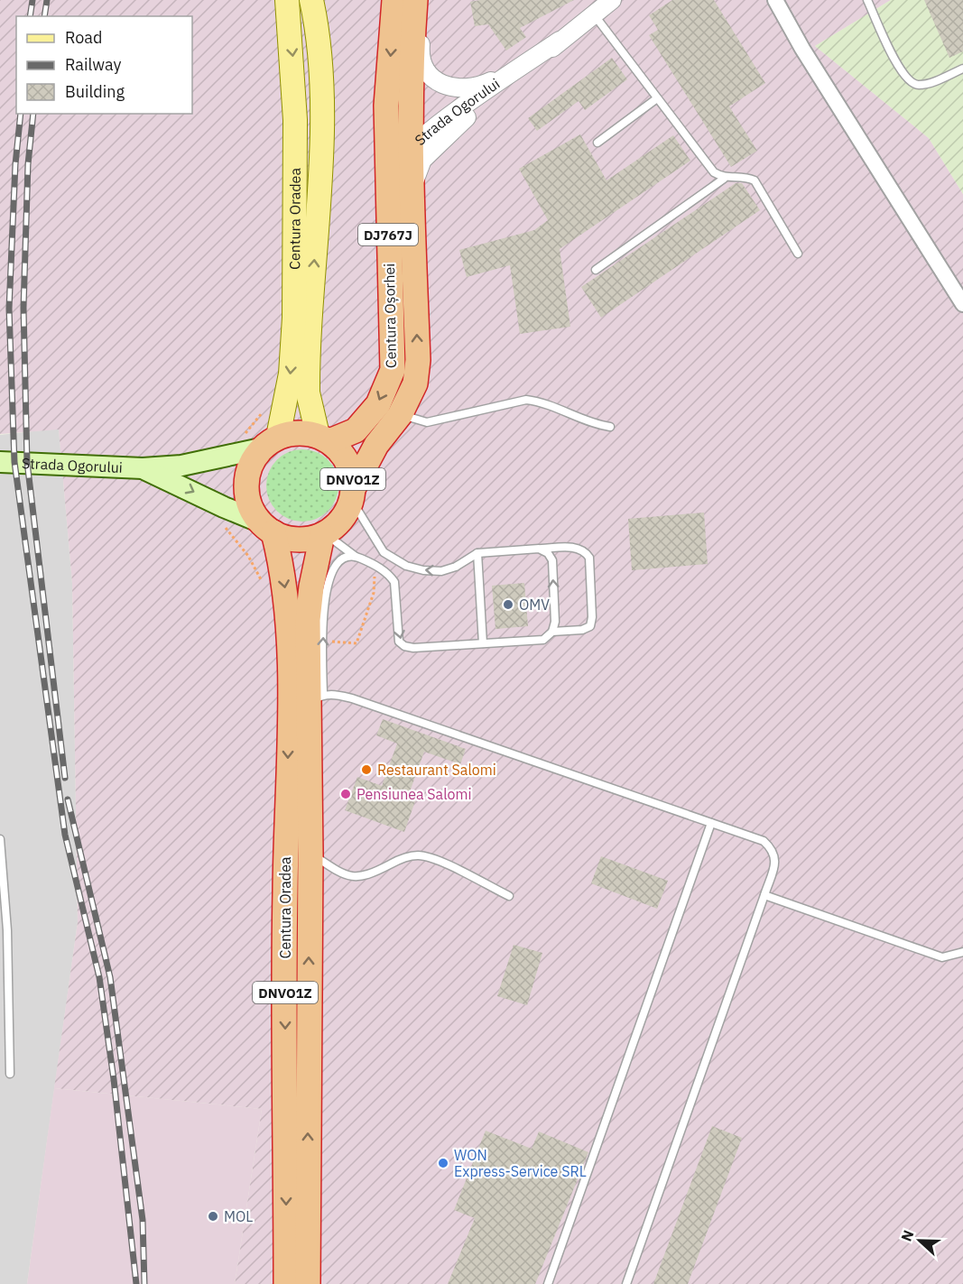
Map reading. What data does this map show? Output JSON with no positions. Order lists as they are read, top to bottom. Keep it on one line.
{"streets":{"highway":["Centura Oradea","DJ767J","Centura Oșorhei","DNVO1Z"],"main road":["Strada Ogorului"]},"crossings":[["Strada Ogorului","Centura Oradea"],["Strada Ogorului","DJ767J"],["Strada Ogorului","Centura Oșorhei"],["Strada Ogorului","DNVO1Z"],["Centura Oradea","Centura Oșorhei"],["Centura Oradea","DNVO1Z"],["DJ767J","Centura Oșorhei"],["Centura Oșorhei","DNVO1Z"]],"places":["OMV","Restaurant Salomi","Pensiunea Salomi","WON Express-Service SRL","MOL"],"legend":["Road","Railway","Building"],"north":"left"}
